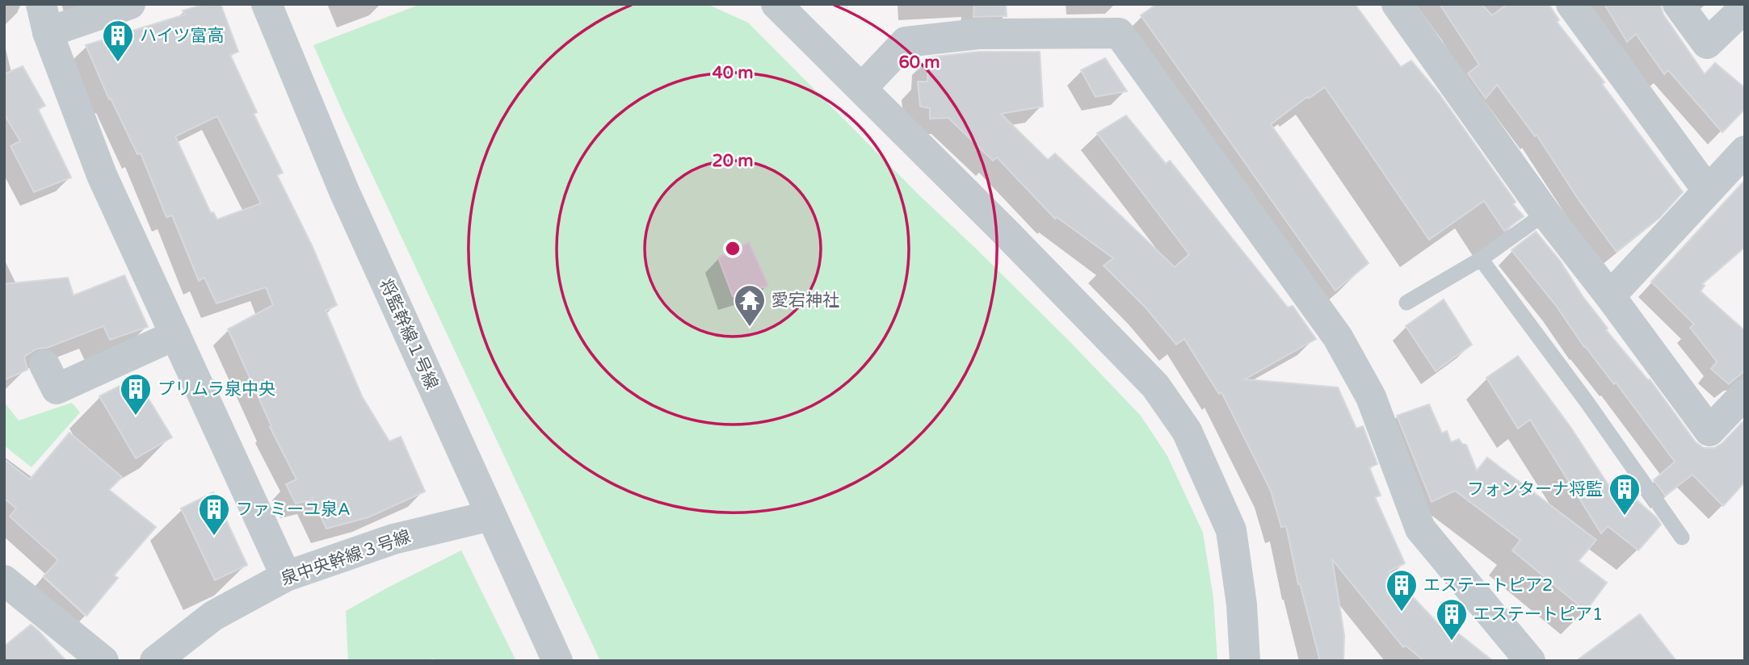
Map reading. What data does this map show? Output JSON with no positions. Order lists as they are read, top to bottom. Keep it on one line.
{"streets":{"street":["将監幹線１号線","泉中央幹線３号線"]},"crossings":[["将監幹線１号線","泉中央幹線３号線"]],"places":{"building":["ハイツ富高","プリムラ泉中央","フォンターナ将監","ファミーユ泉A","エステートピア2","エステートピア1"],"temple":["愛宕神社"]},"rings":["60 m","40 m","20 m"]}
